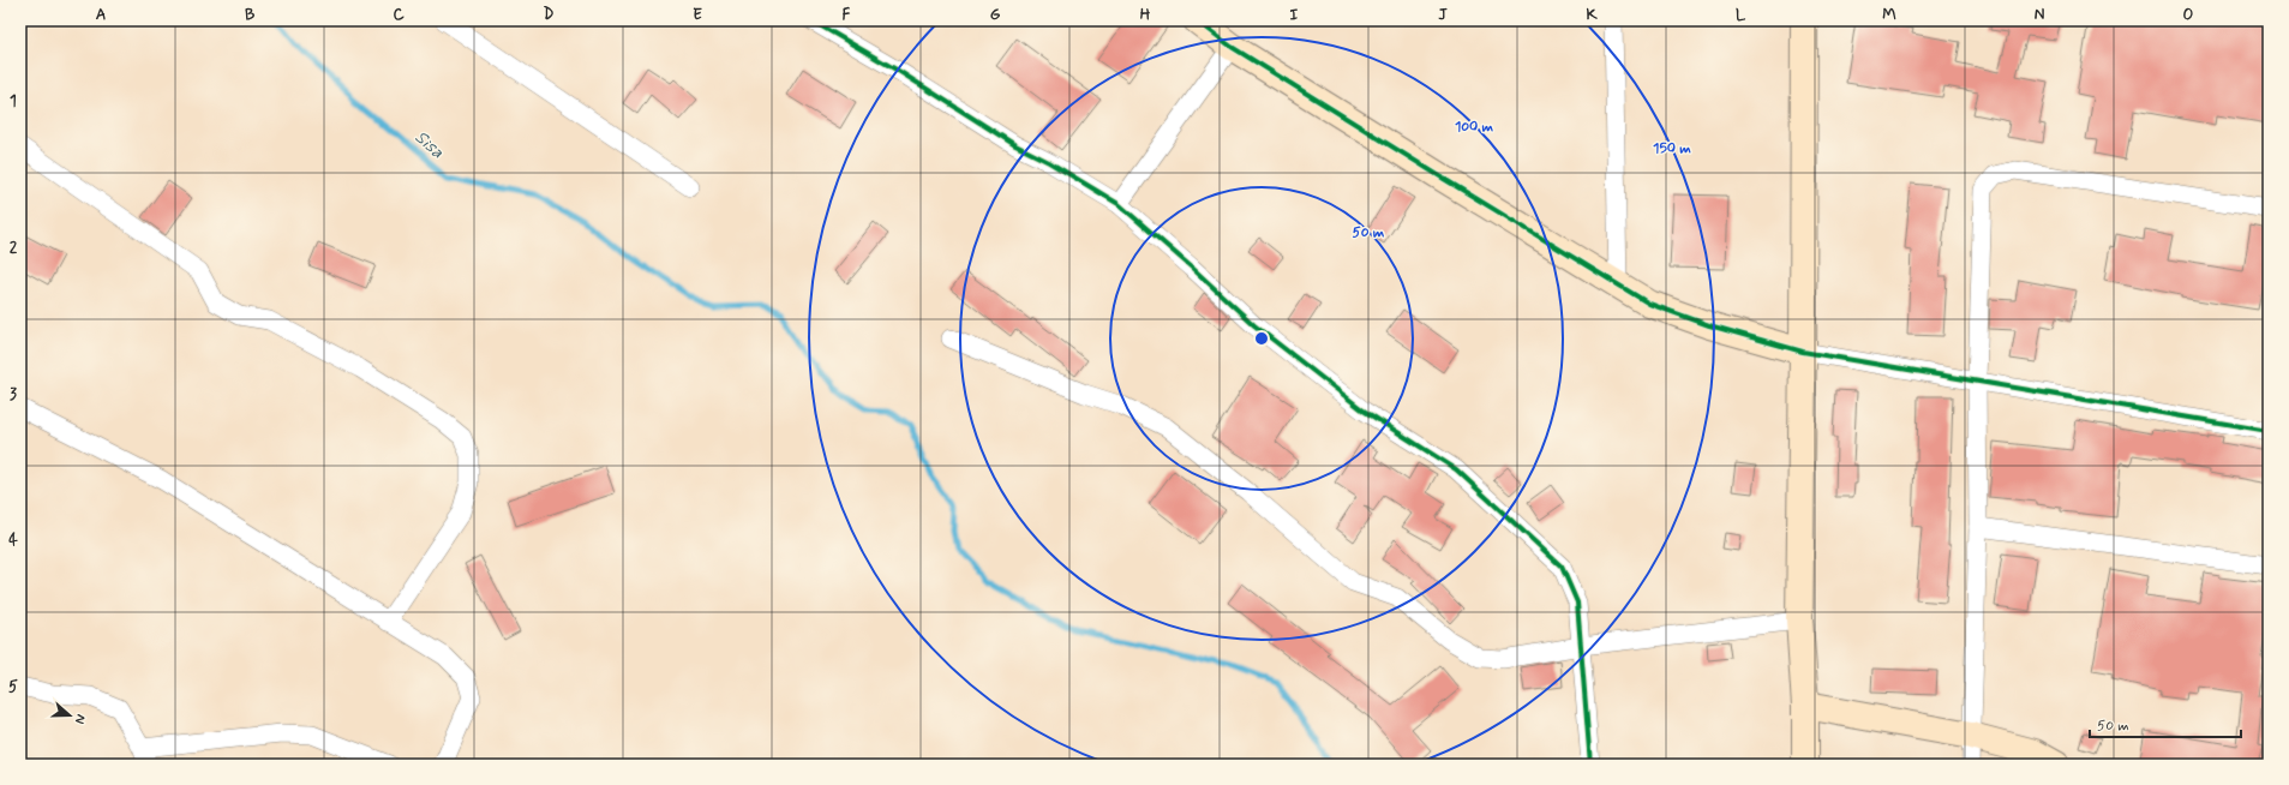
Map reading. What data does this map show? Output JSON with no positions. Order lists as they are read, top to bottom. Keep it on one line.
{"water":["Sisa"],"scale_bar":"50 m","north":"right","grid":{"columns":["A","B","C","D","E","F","G","H","I","J","K","L","M","N","O"],"rows":["1","2","3","4","5"]},"rings":["100 m","150 m","50 m"]}
